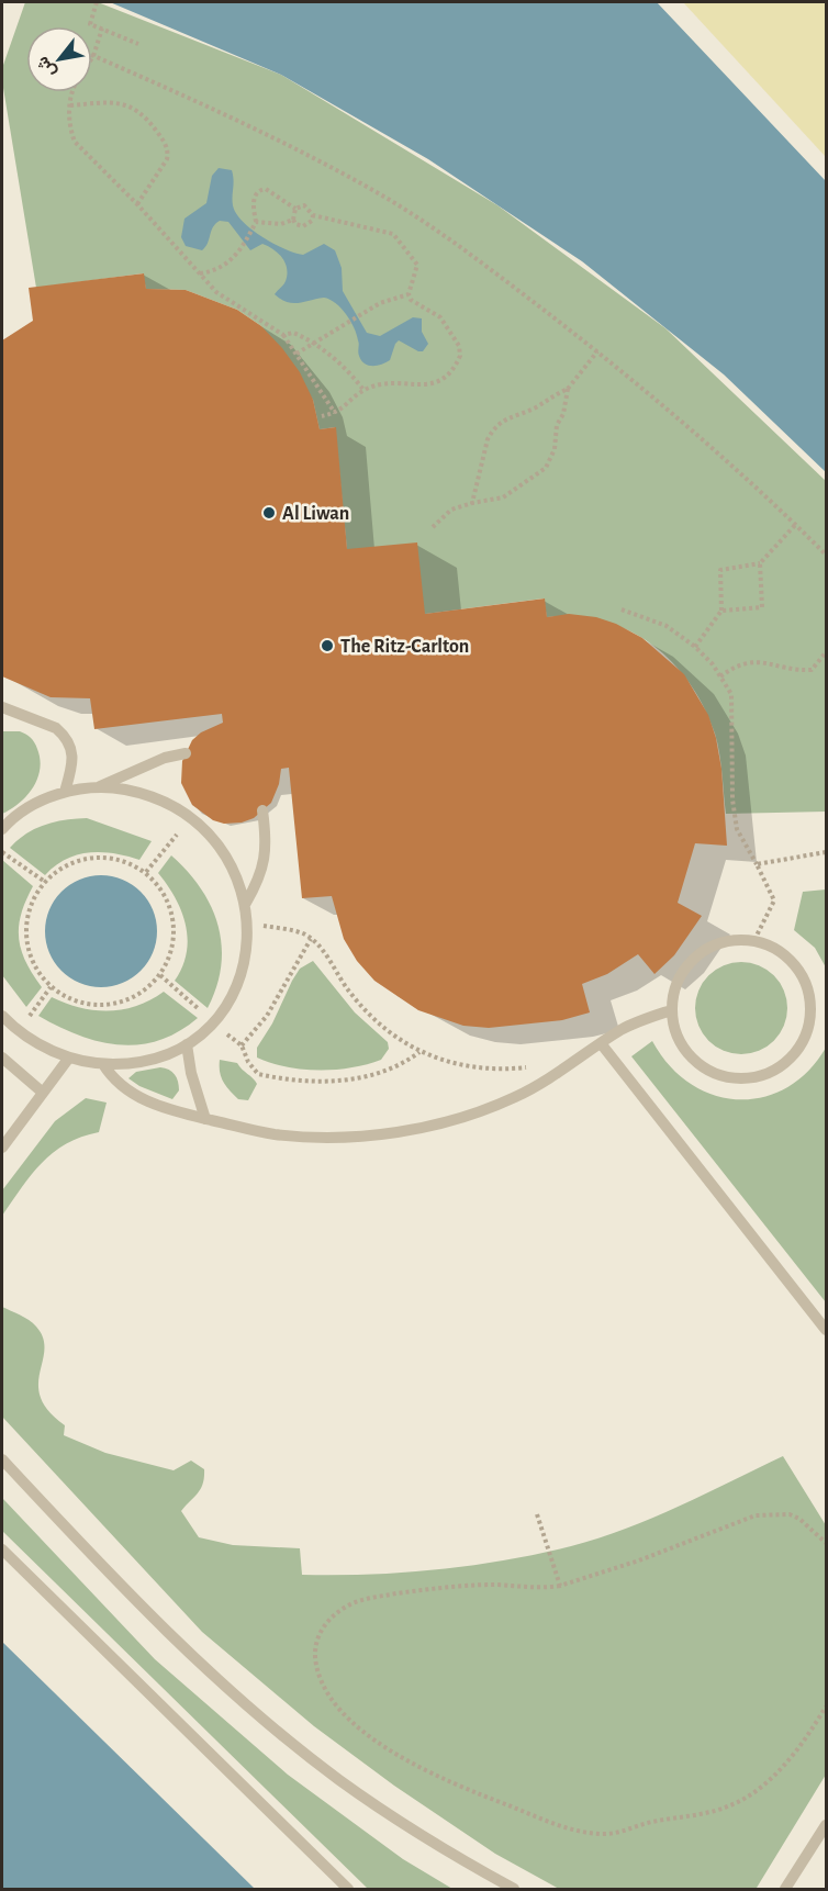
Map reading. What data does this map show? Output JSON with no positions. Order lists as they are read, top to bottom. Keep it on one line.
{"places":["Al Liwan","The Ritz-Carlton"],"north":"bottom left"}
